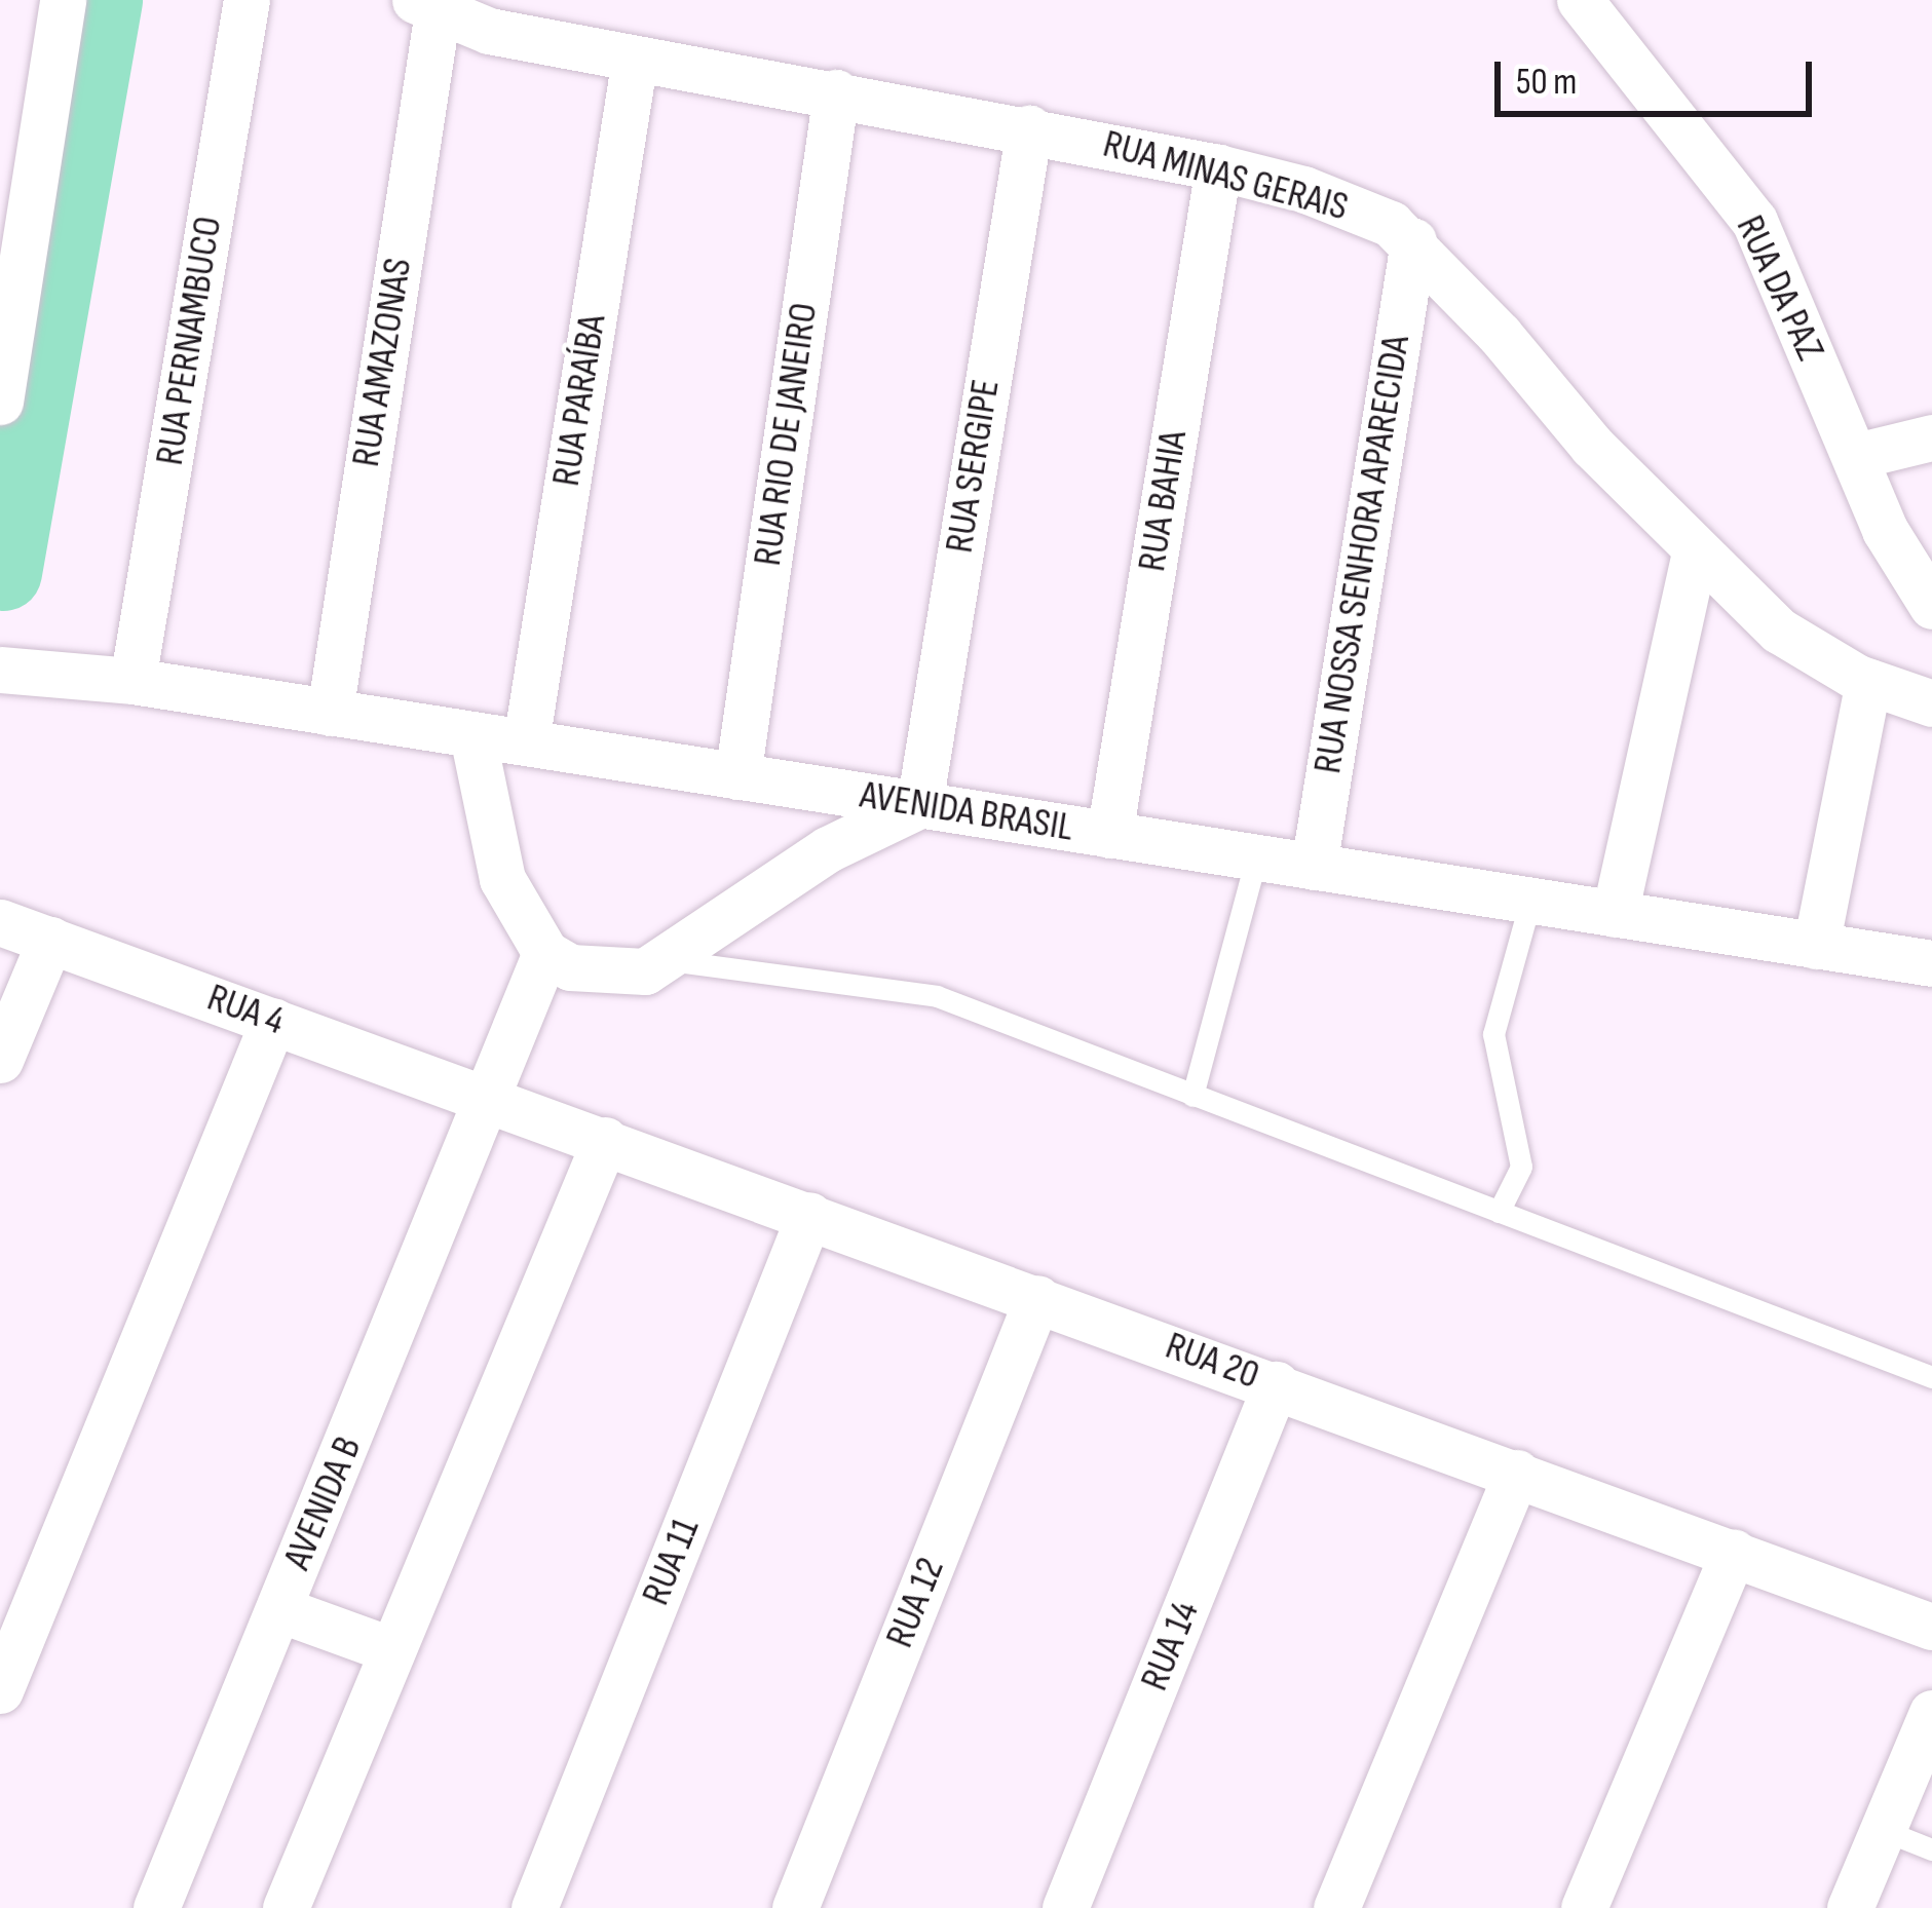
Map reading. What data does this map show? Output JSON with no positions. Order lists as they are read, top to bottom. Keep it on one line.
{"streets":{"street":["RUA MINAS GERAIS","RUA DA PAZ","RUA PERNAMBUCO","RUA AMAZONAS","RUA PARAÍBA","RUA RIO DE JANEIRO","RUA SERGIPE","RUA BAHIA","RUA NOSSA SENHORA APARECIDA","AVENIDA BRASIL","RUA 4","RUA 20","AVENIDA B","RUA 11","RUA 12","RUA 14"]},"crossings":[["RUA MINAS GERAIS","RUA AMAZONAS"],["RUA MINAS GERAIS","RUA PARAÍBA"],["RUA MINAS GERAIS","RUA RIO DE JANEIRO"],["RUA MINAS GERAIS","RUA SERGIPE"],["RUA MINAS GERAIS","RUA BAHIA"],["RUA MINAS GERAIS","RUA NOSSA SENHORA APARECIDA"],["RUA PERNAMBUCO","AVENIDA BRASIL"],["RUA AMAZONAS","AVENIDA BRASIL"],["RUA PARAÍBA","AVENIDA BRASIL"],["RUA RIO DE JANEIRO","AVENIDA BRASIL"],["RUA SERGIPE","AVENIDA BRASIL"],["RUA BAHIA","AVENIDA BRASIL"],["RUA NOSSA SENHORA APARECIDA","AVENIDA BRASIL"],["RUA 4","RUA 20"],["RUA 4","AVENIDA B"],["RUA 20","AVENIDA B"],["RUA 20","RUA 11"],["RUA 20","RUA 12"],["RUA 20","RUA 14"]],"scale_bar":"50 m"}
